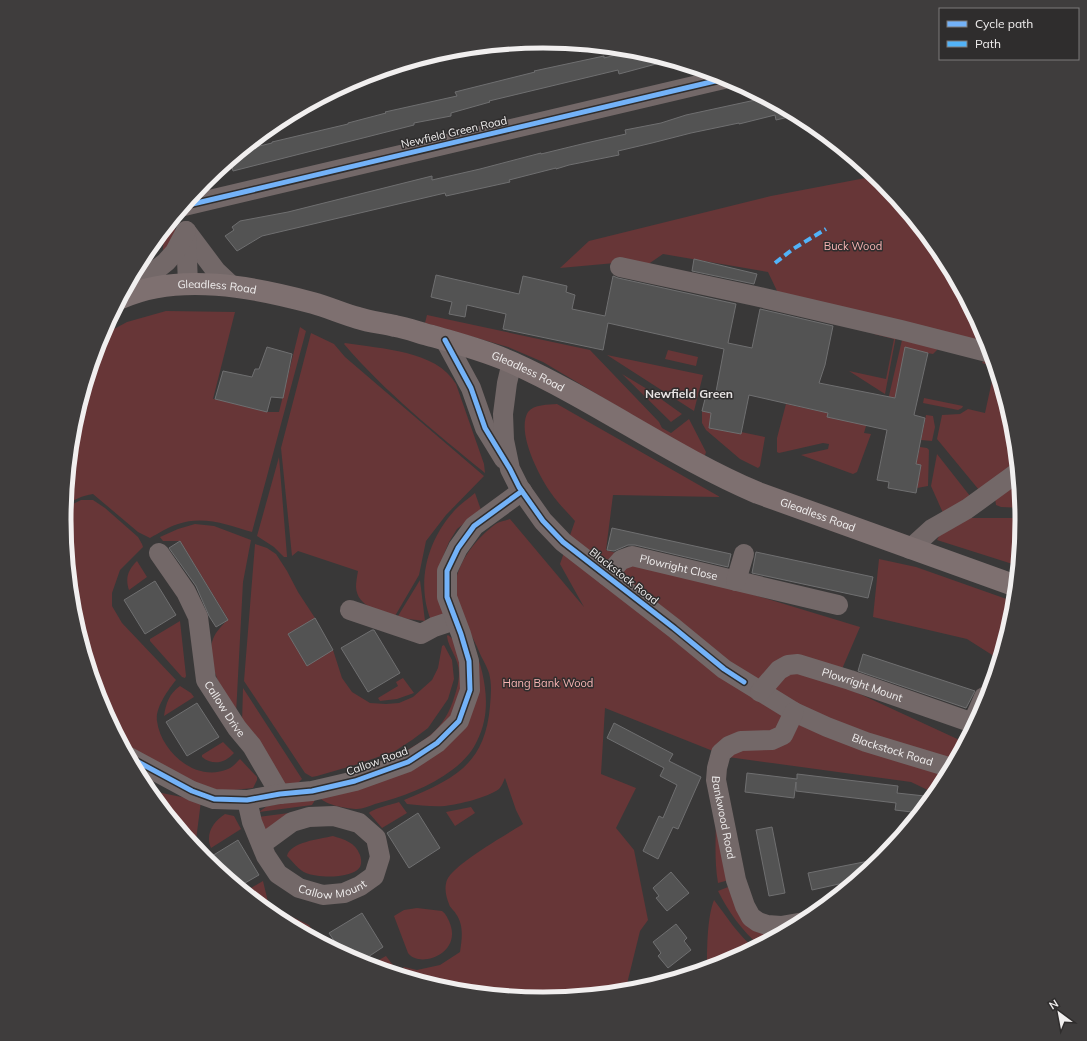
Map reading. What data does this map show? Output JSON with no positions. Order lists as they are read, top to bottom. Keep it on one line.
{"streets":{"main road":["Gleadless Road"],"street":["Newfield Green Road","Plowright Close","Blackstock Road","Plowright Mount","Callow Drive","Callow Road","Bankwood Road","Callow Mount"]},"crossings":[["Gleadless Road","Blackstock Road"],["Plowright Close","Blackstock Road"],["Blackstock Road","Plowright Mount"],["Blackstock Road","Callow Road"],["Blackstock Road","Bankwood Road"],["Callow Drive","Callow Road"],["Callow Road","Callow Mount"]],"districts":["Newfield Green"],"parks":["Buck Wood","Hang Bank Wood"],"legend":["Cycle path","Path"],"north":"top left"}
